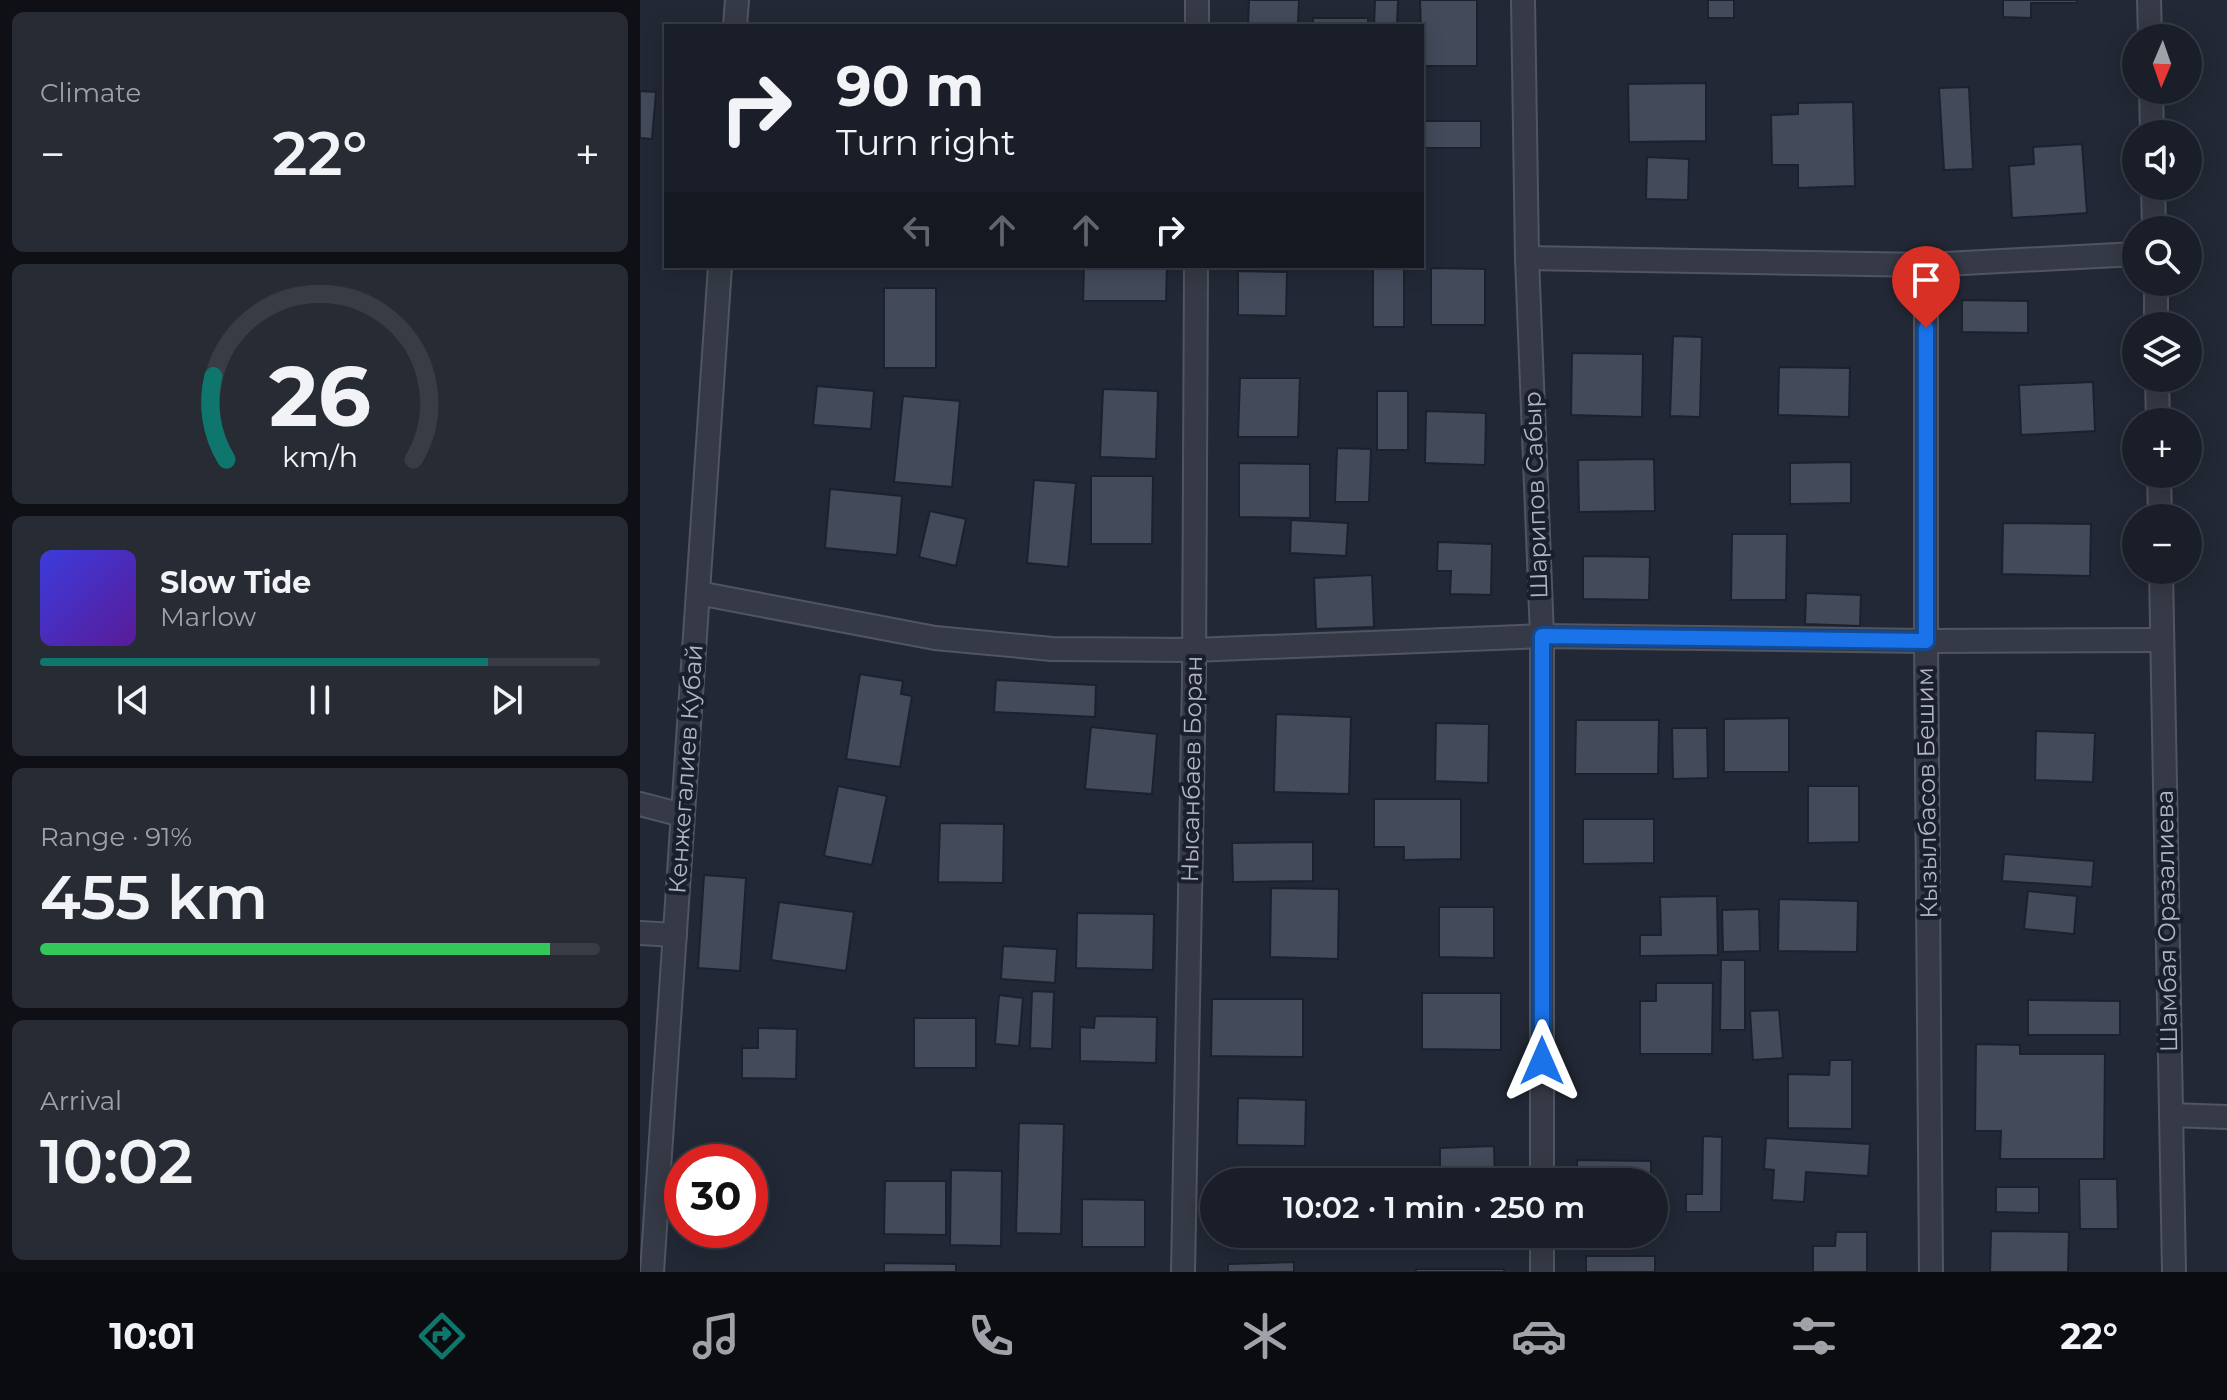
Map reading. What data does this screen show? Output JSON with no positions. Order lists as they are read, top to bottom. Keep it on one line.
{"streets":{"street":["Шарипов Сабыр","Кенжегалиев Кубай","Нысанбаев Боран","Кызылбасов Бешим","Шамбая Оразалиева"]},"north":"bottom","page":{"tile":["Climate",["Range · 91%","455 km"],["Arrival","10:02"]],"map_buttons":["+","−"],"turn":["90 m","Turn right"],"heat":["−","22°","+"],"song":["Slow Tide","Marlow"],"limit":"30","trip":"10:02 · 1 min · 250 m","tabs":["10:01","22°"],"gauge":["26","km/h"]}}
